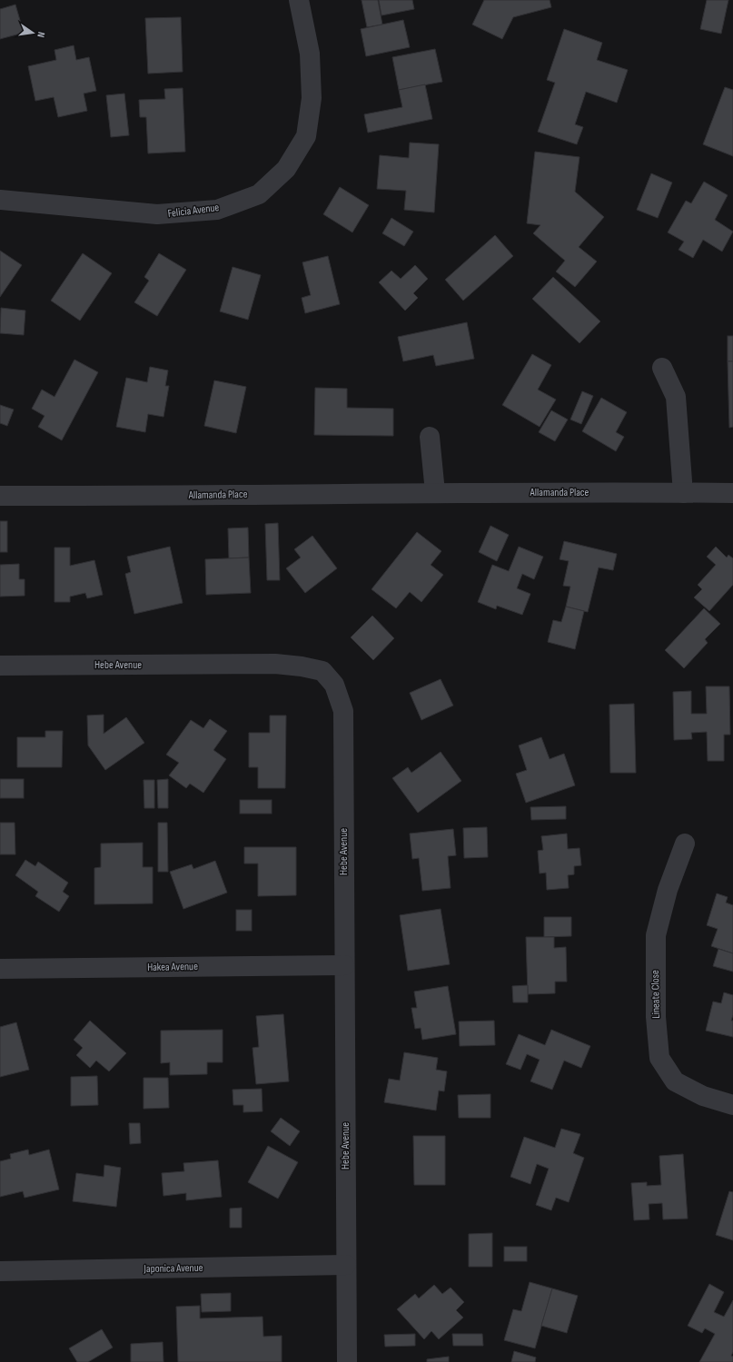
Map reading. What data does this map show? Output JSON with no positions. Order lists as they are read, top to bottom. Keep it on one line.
{"streets":{"street":["Felicia Avenue","Allamanda Place","Hebe Avenue","Hakea Avenue","Lineate Close","Japonica Avenue"]},"crossings":[["Hebe Avenue","Hakea Avenue"],["Hebe Avenue","Japonica Avenue"]],"north":"right"}
